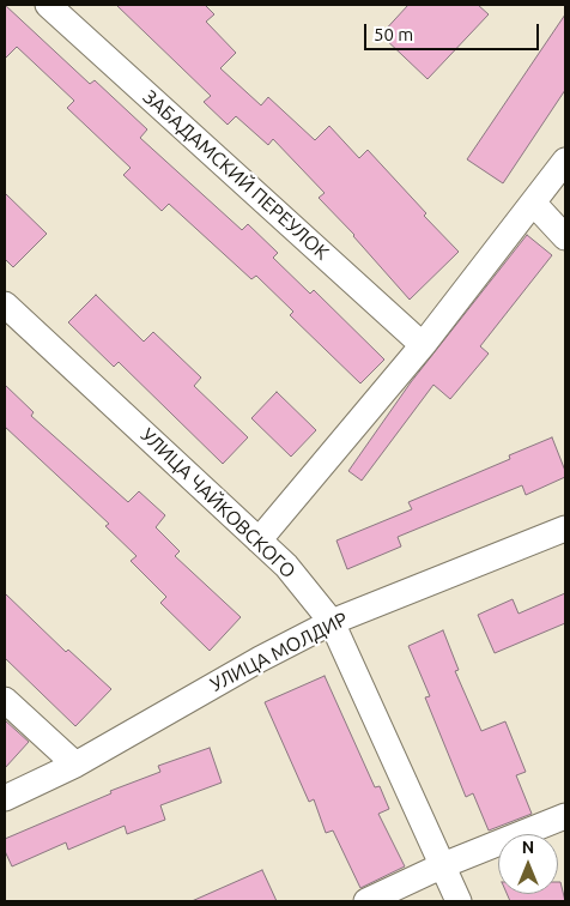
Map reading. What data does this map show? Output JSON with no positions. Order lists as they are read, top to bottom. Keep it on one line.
{"streets":{"street":["ЗАБАДАМСКИЙ ПЕРЕУЛОК","УЛИЦА ЧАЙКОВСКОГО","УЛИЦА МОЛДИР"]},"crossings":[["УЛИЦА ЧАЙКОВСКОГО","УЛИЦА МОЛДИР"]],"scale_bar":"50 m","north":"top"}
